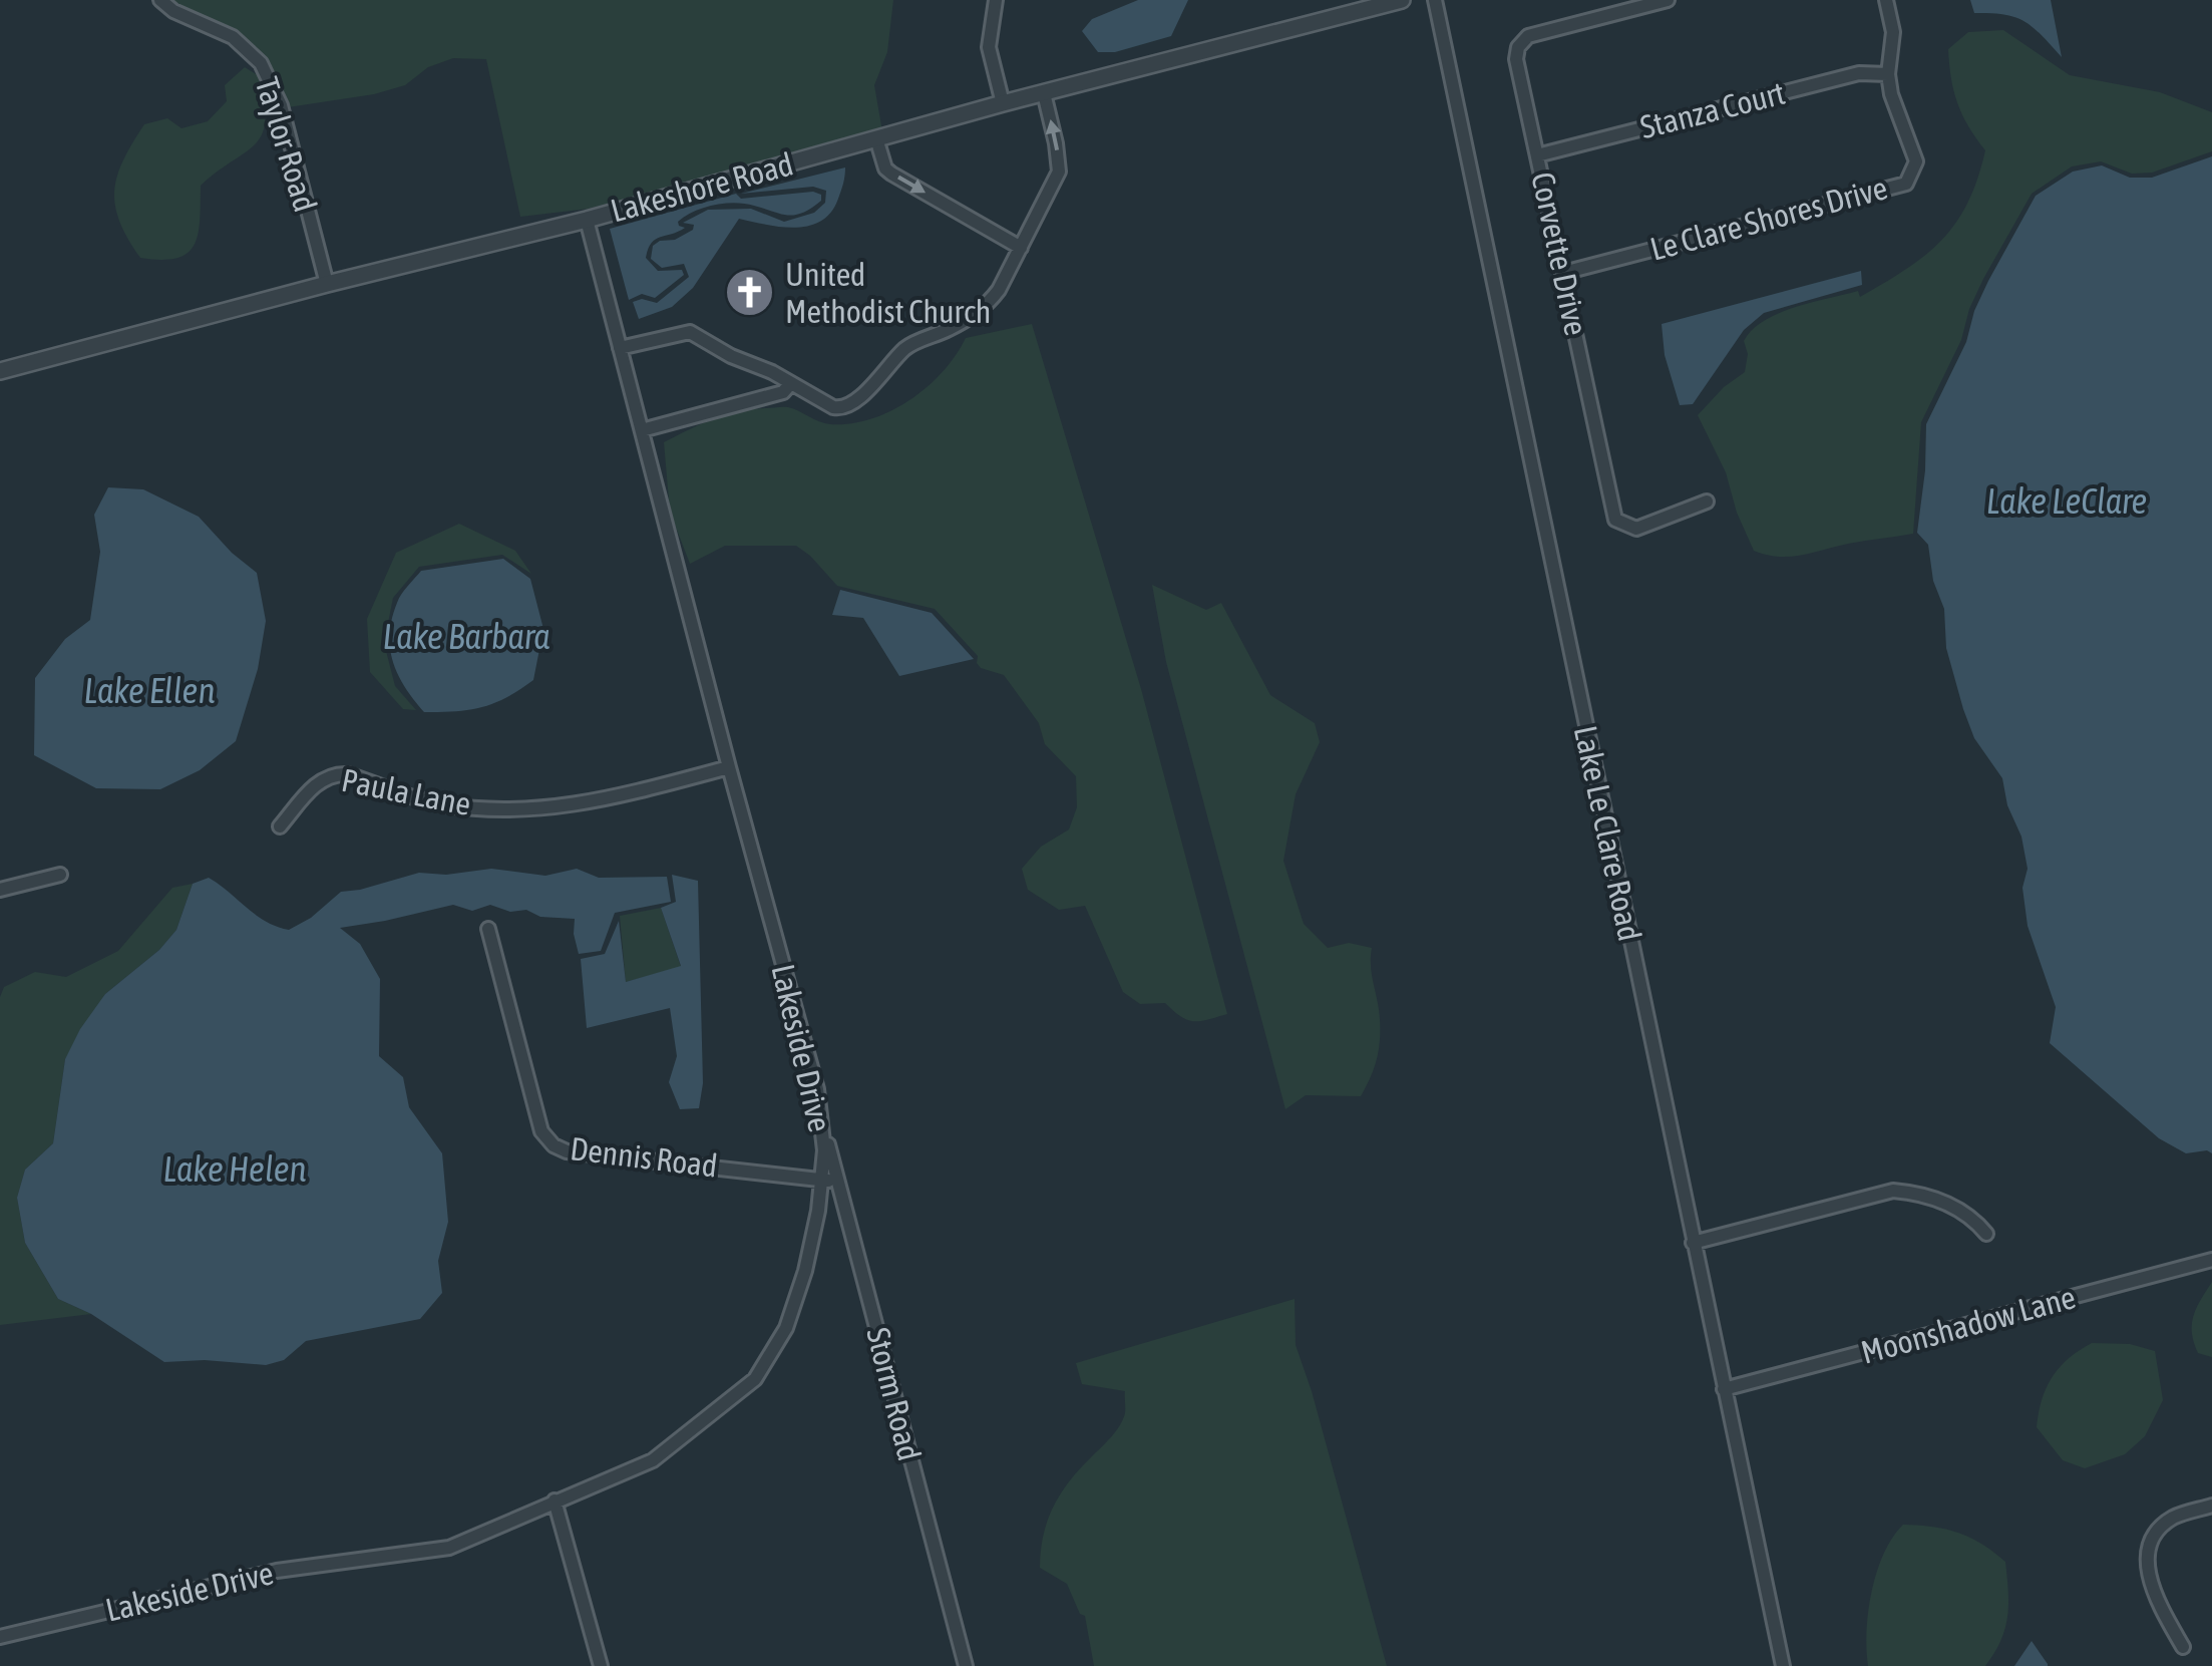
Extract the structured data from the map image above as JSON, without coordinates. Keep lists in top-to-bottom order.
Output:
{
  "streets": {
    "street": [
      "Stanza Court",
      "Taylor Road",
      "Lakeshore Road",
      "Le Clare Shores Drive",
      "Corvette Drive",
      "Paula Lane",
      "Lake Le Clare Road",
      "Lakeside Drive",
      "Dennis Road",
      "Moonshadow Lane",
      "Storm Road"
    ]
  },
  "crossings": [
    ["Stanza Court", "Le Clare Shores Drive"],
    ["Stanza Court", "Corvette Drive"],
    ["Taylor Road", "Lakeshore Road"],
    ["Lakeshore Road", "Lakeside Drive"],
    ["Le Clare Shores Drive", "Corvette Drive"],
    ["Paula Lane", "Lakeside Drive"],
    ["Lake Le Clare Road", "Moonshadow Lane"],
    ["Lakeside Drive", "Dennis Road"],
    ["Lakeside Drive", "Storm Road"],
    ["Dennis Road", "Storm Road"]
  ],
  "water": [
    "Lake LeClare",
    "Lake Barbara",
    "Lake Ellen",
    "Lake Helen"
  ],
  "places": {
    "church": ["United Methodist Church"]
  }
}
